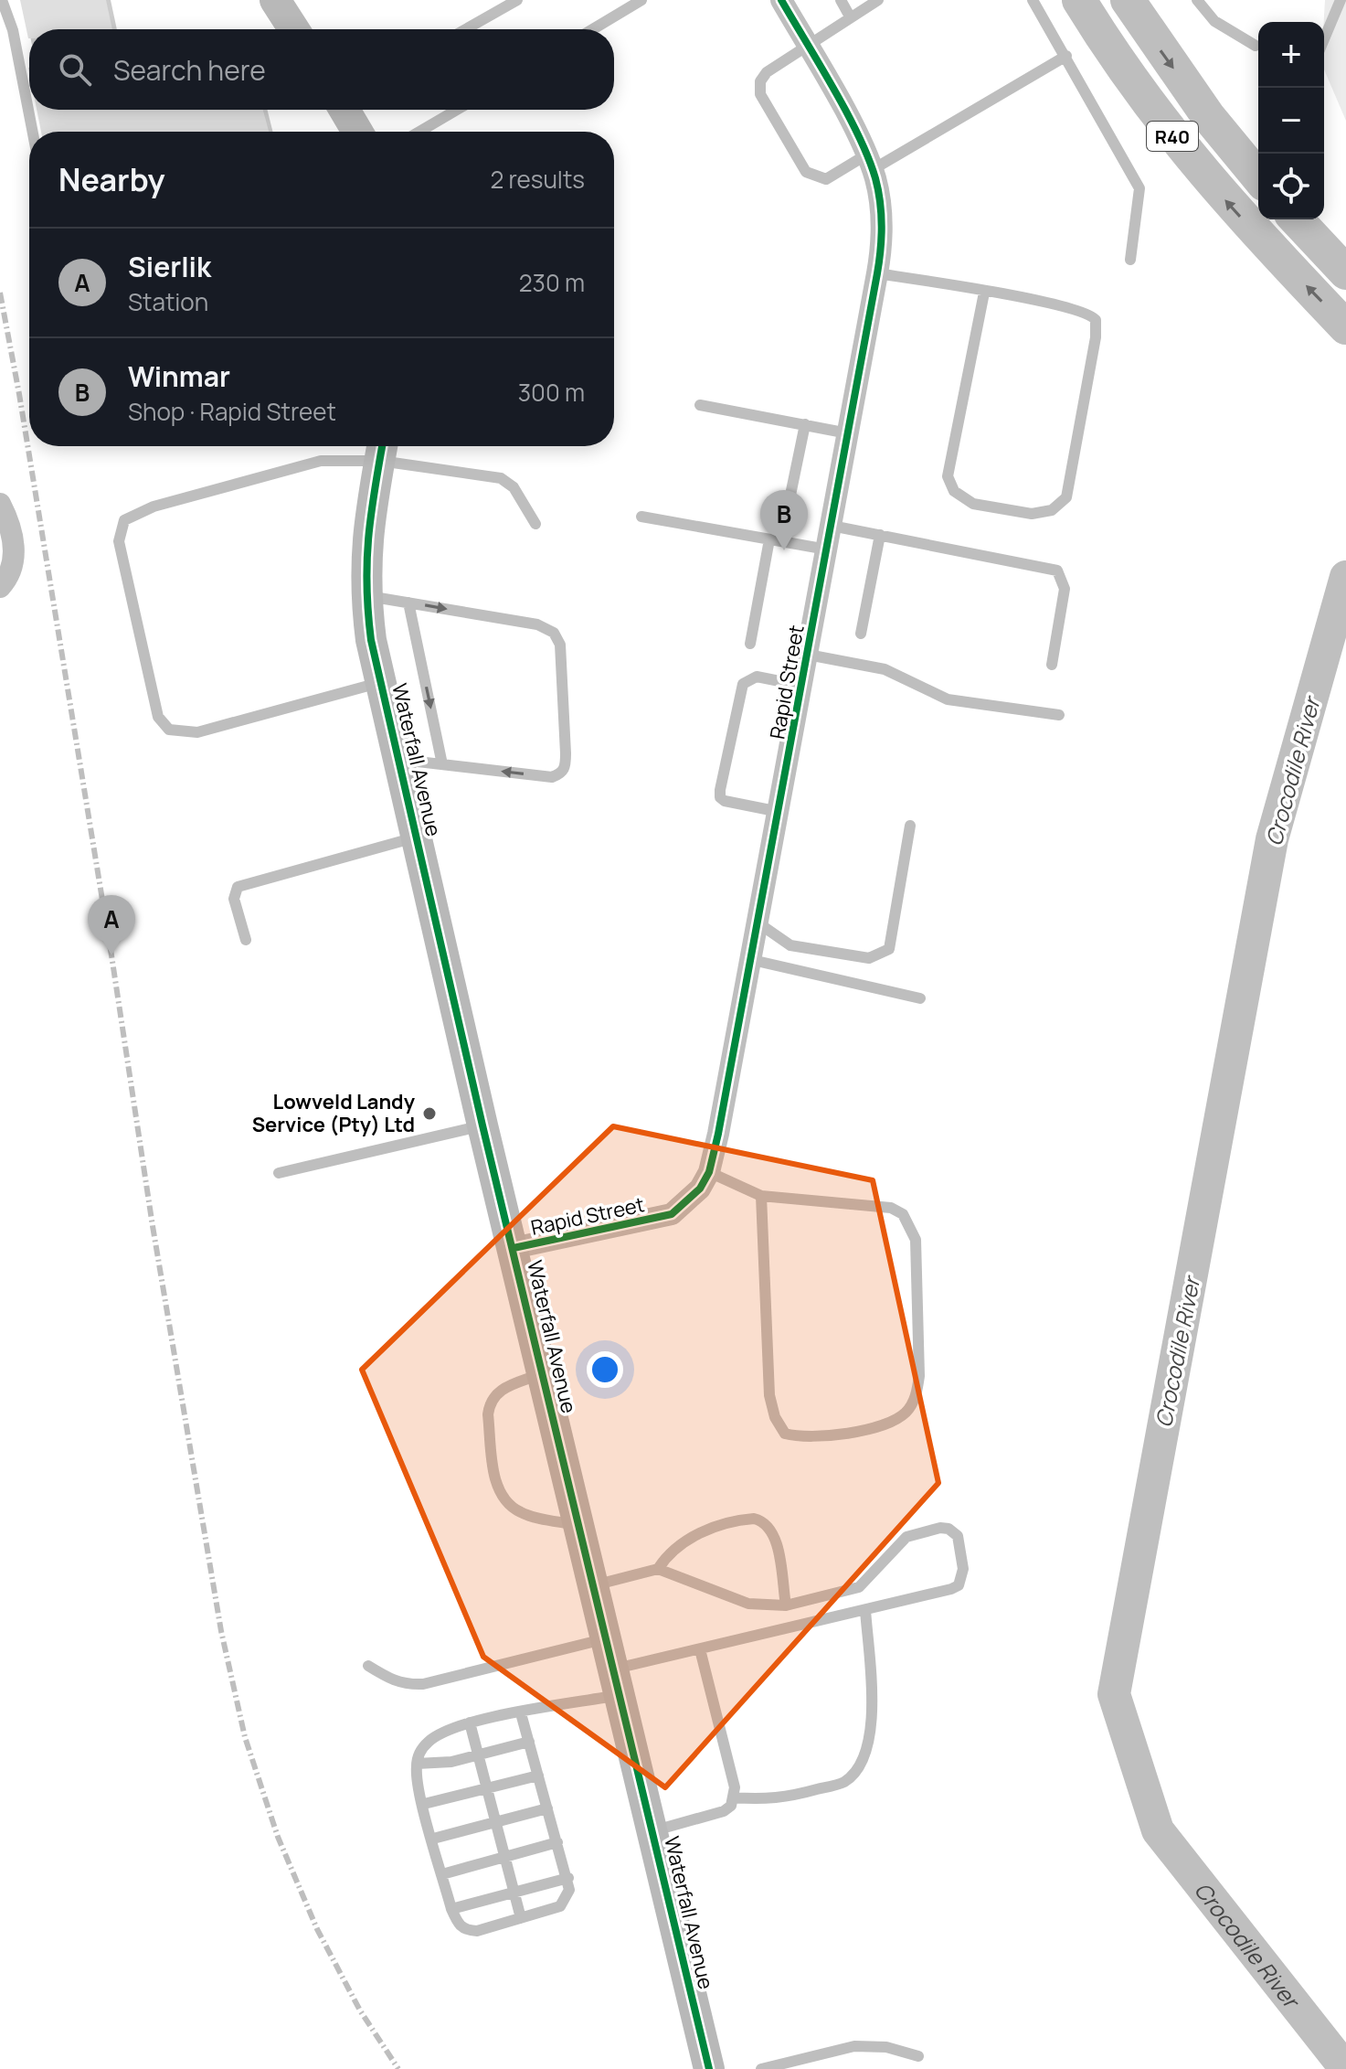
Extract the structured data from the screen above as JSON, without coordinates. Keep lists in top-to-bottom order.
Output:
{
  "streets": {
    "main road": ["R40"],
    "street": ["Rapid Street", "Waterfall Avenue"]
  },
  "crossings": [
    ["Rapid Street", "Waterfall Avenue"]
  ],
  "water": ["Crocodile River"],
  "places": ["Lowveld Landy Service (Pty) Ltd"],
  "page": {
    "map_buttons": ["+", "−"],
    "search": "Search here",
    "heading": ["Nearby", "2 results"],
    "list": [
      {
        "mark": "A",
        "name": "Sierlik",
        "note": "Station",
        "value": "230 m"
      },
      {
        "mark": "B",
        "name": "Winmar",
        "note": "Shop · Rapid Street",
        "value": "300 m"
      }
    ],
    "pins": ["B", "A"]
  }
}
